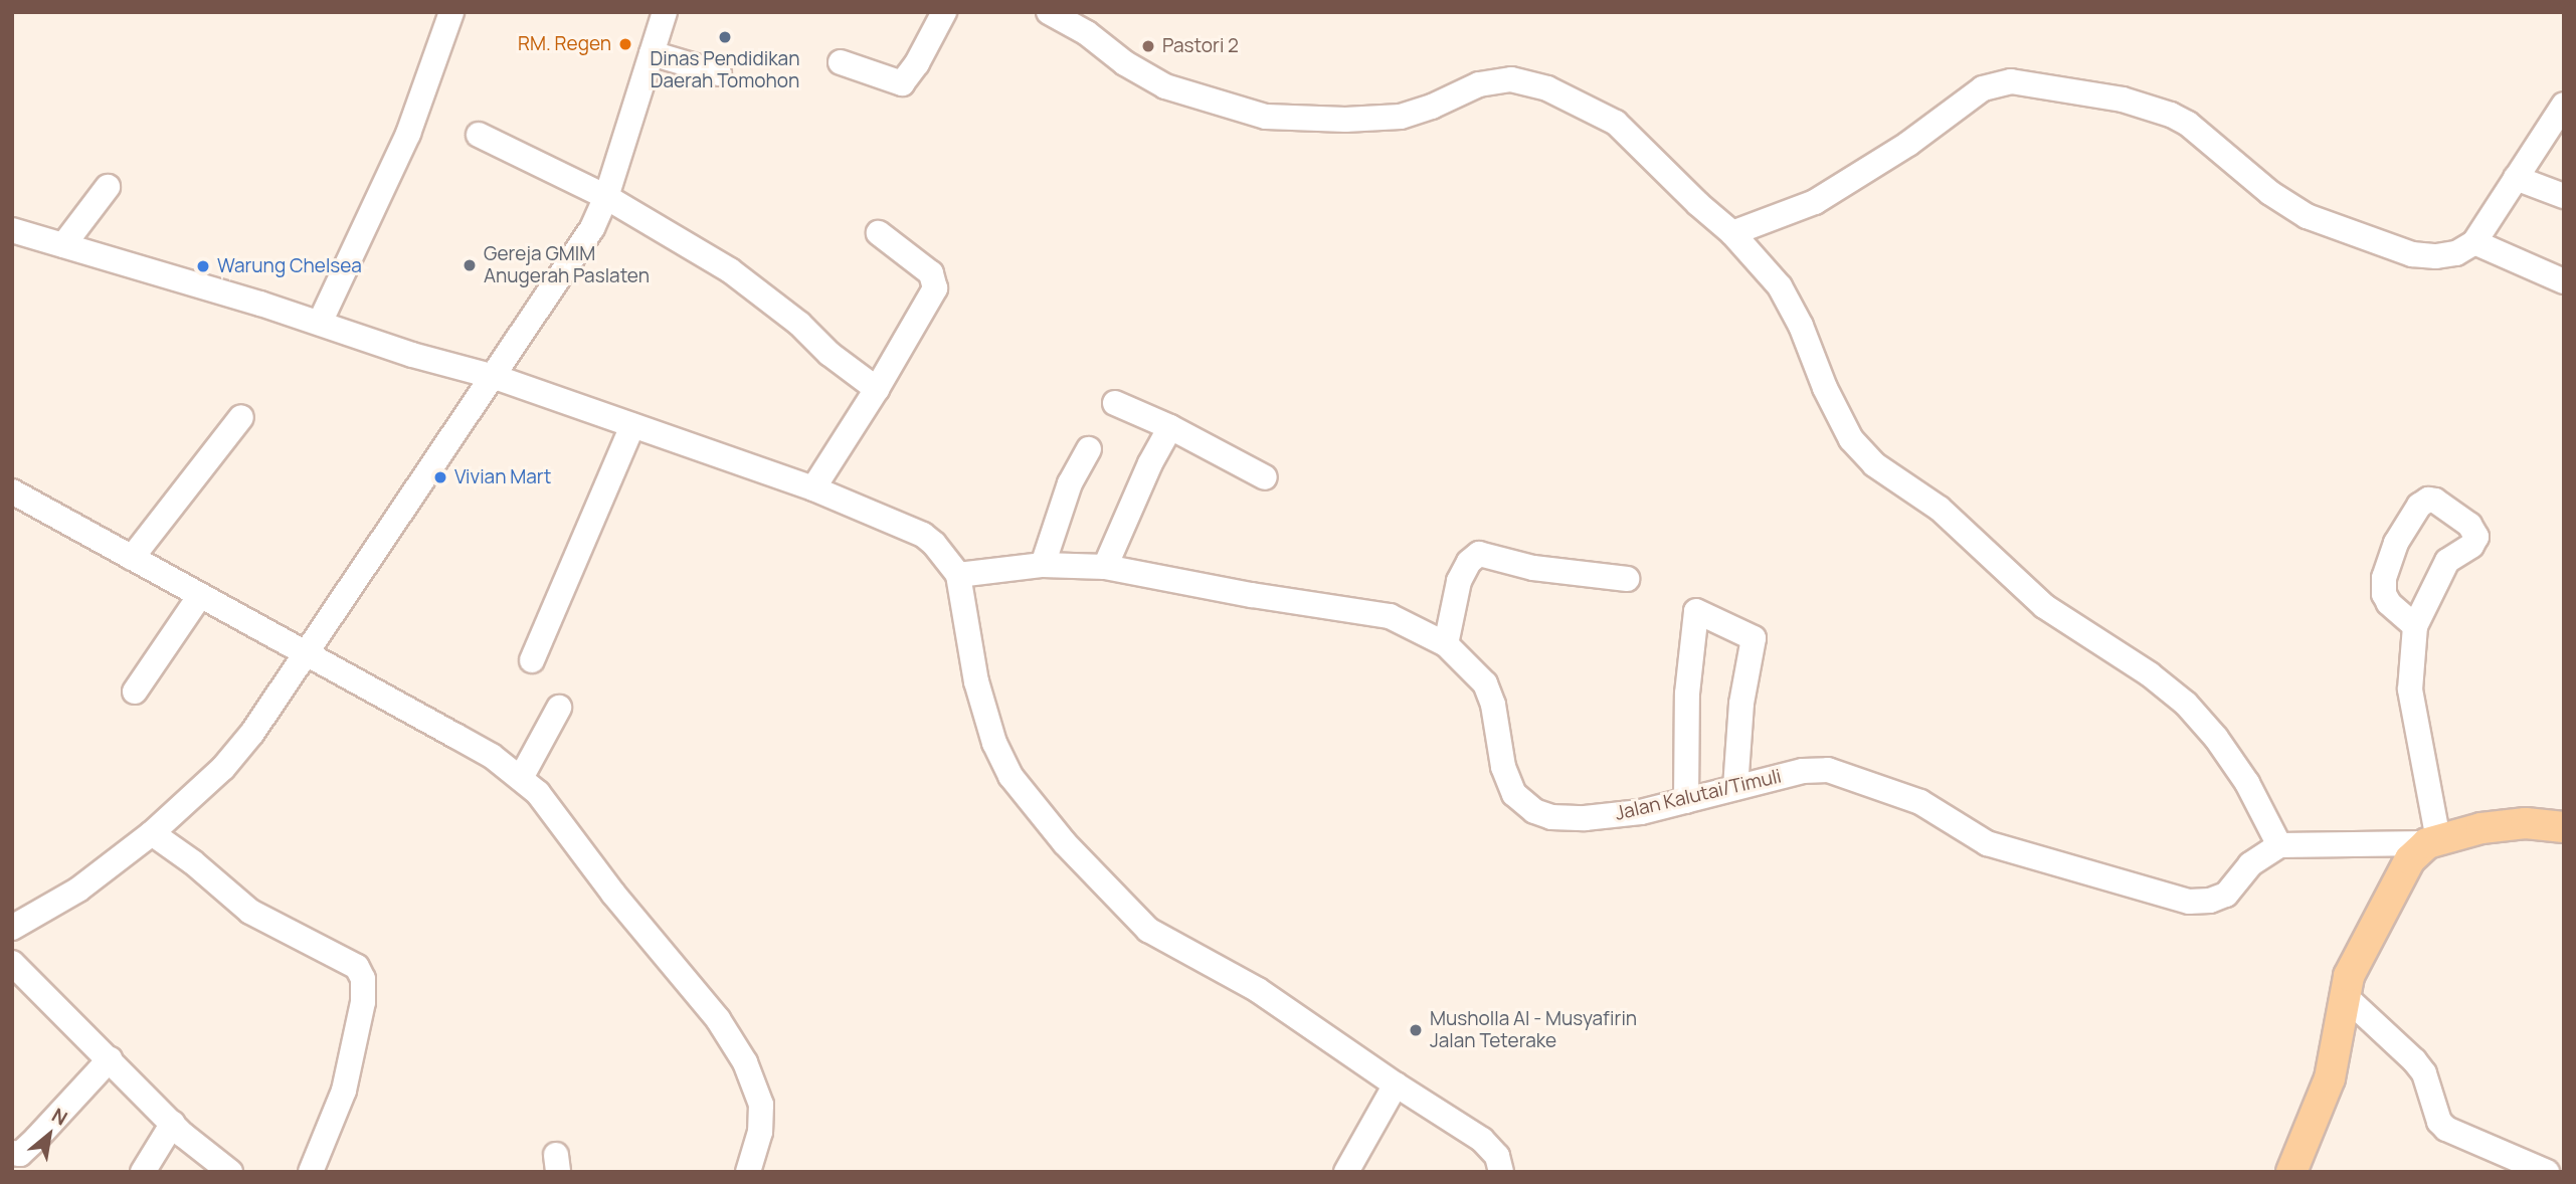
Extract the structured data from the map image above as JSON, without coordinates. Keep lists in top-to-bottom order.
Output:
{
  "streets": {
    "street": ["Jalan Kalutai/Timuli"]
  },
  "places": [
    "Dinas Pendidikan Daerah Tomohon",
    "RM. Regen",
    "Pastori 2",
    "Gereja GMIM Anugerah Paslaten",
    "Warung Chelsea",
    "Vivian Mart",
    "Musholla Al - Musyafirin Jalan Teterake"
  ],
  "north": "top right"
}
